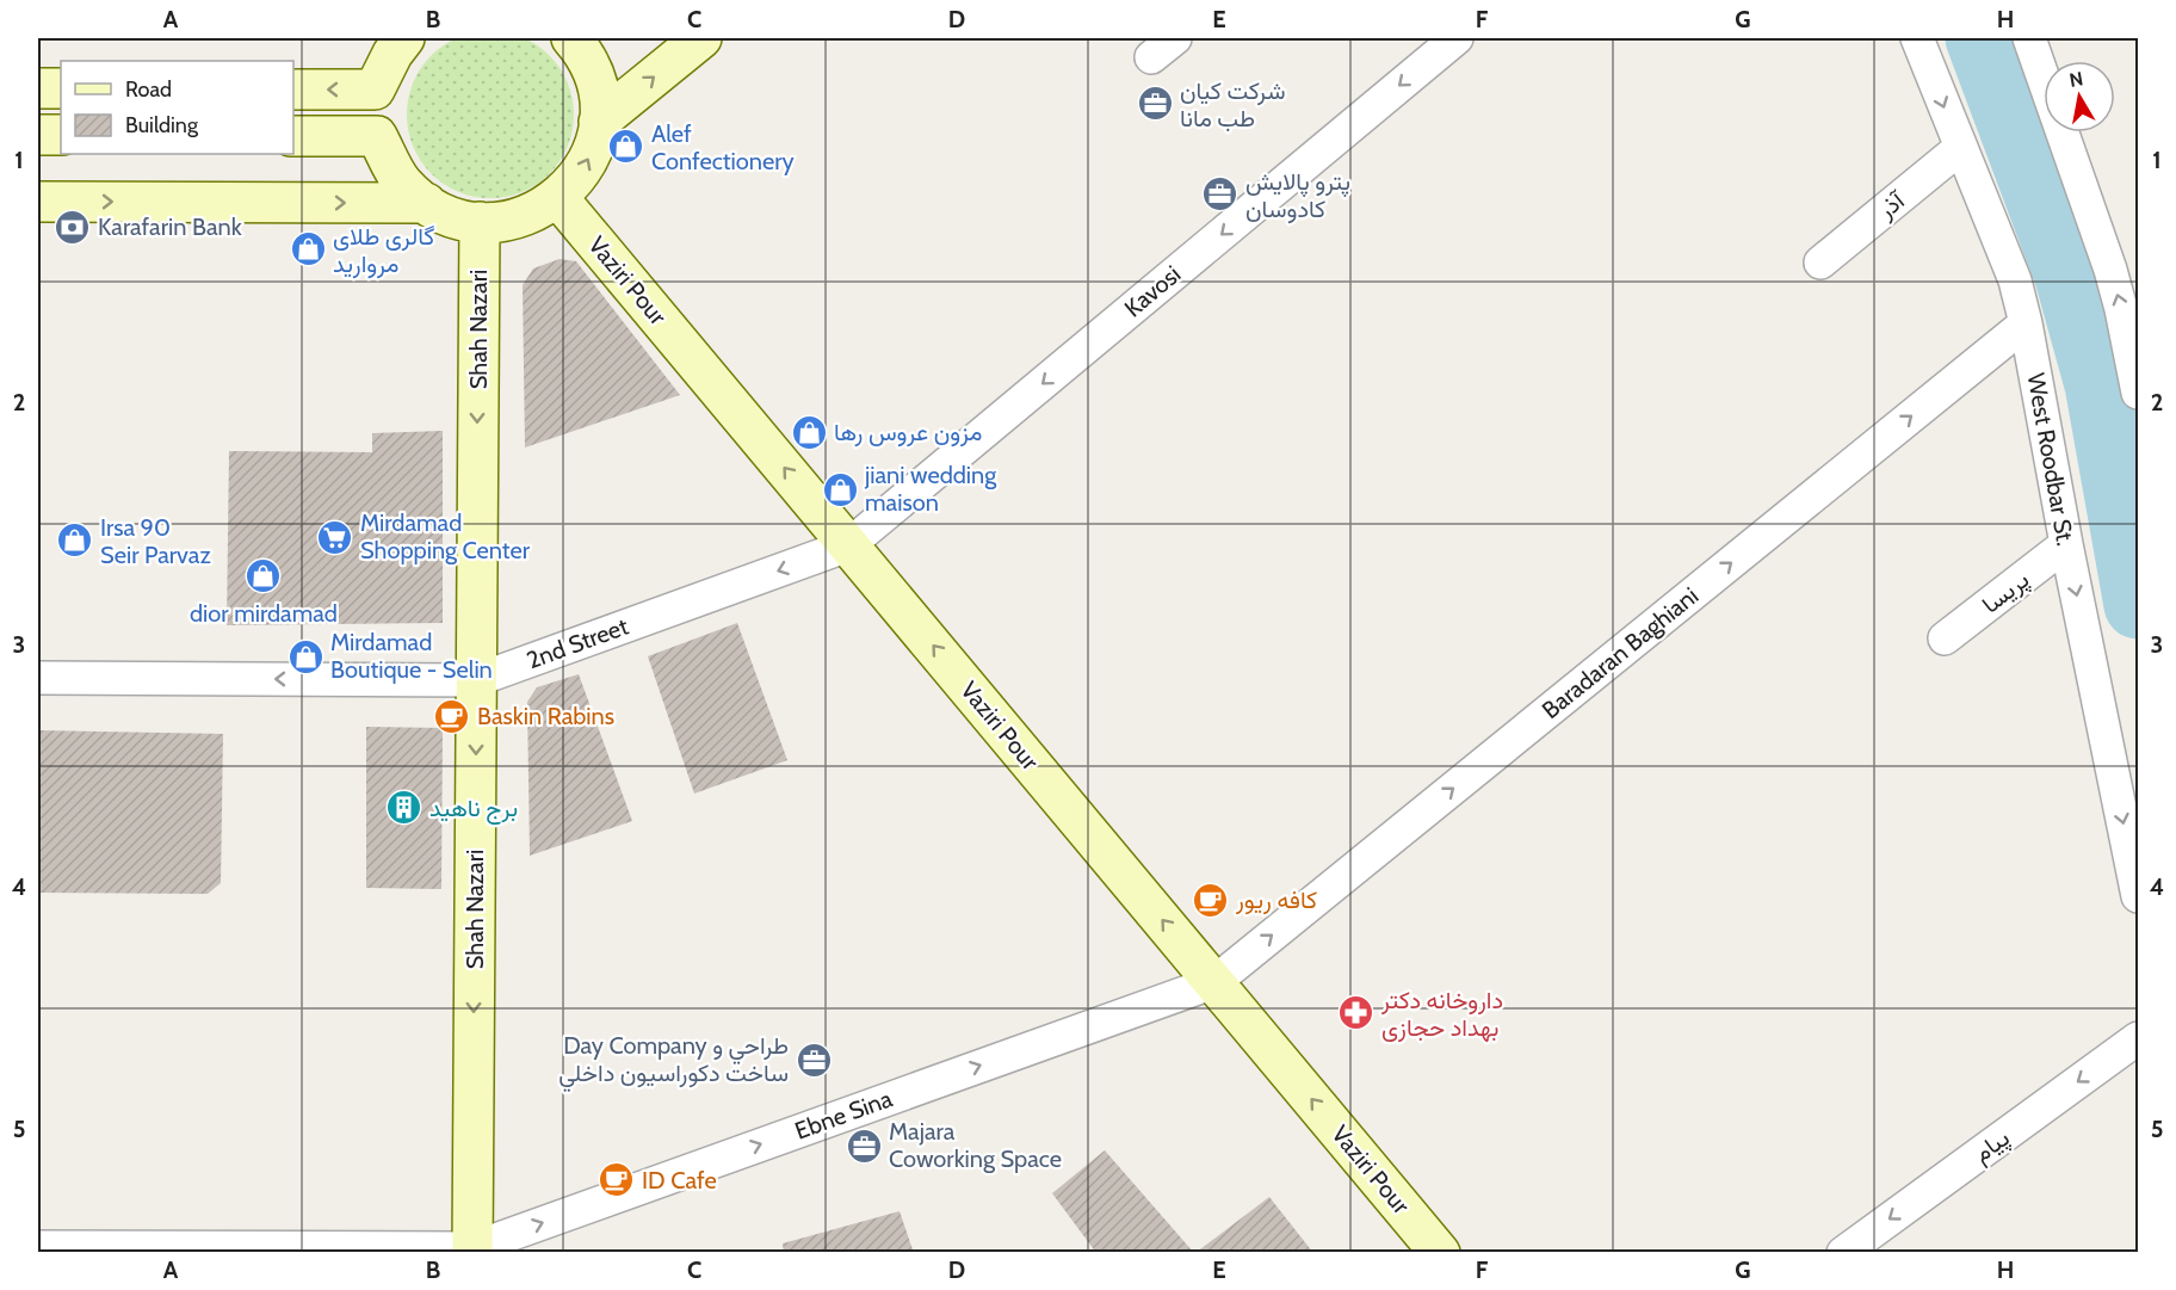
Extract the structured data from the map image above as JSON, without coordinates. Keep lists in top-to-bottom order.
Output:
{
  "streets": {
    "main road": ["Vaziri Pour", "Shah Nazari"],
    "street": [
      "آذر",
      "Kavosi",
      "West Roodbar St.",
      "پریسا",
      "2nd Street",
      "Baradaran Baghiani",
      "Ebne Sina",
      "پیام"
    ]
  },
  "crossings": [
    ["آذر", "West Roodbar St."],
    ["Vaziri Pour", "Kavosi"],
    ["Vaziri Pour", "2nd Street"],
    ["Vaziri Pour", "Baradaran Baghiani"],
    ["Vaziri Pour", "Ebne Sina"],
    ["Kavosi", "2nd Street"],
    ["Shah Nazari", "2nd Street"],
    ["Shah Nazari", "Ebne Sina"],
    ["West Roodbar St.", "پریسا"],
    ["West Roodbar St.", "Baradaran Baghiani"],
    ["Baradaran Baghiani", "Ebne Sina"]
  ],
  "one_way": [
    "Vaziri Pour",
    "Kavosi",
    "Shah Nazari",
    "West Roodbar St.",
    "2nd Street",
    "Baradaran Baghiani",
    "Ebne Sina",
    "پیام"
  ],
  "places": {
    "office": [
      "شرکت کیان طب مانا",
      "پترو پالایش کادوسان",
      "Day Company طراحي و ساخت دكوراسيون داخلي",
      "Majara Coworking Space"
    ],
    "shop": [
      "Alef Confectionery",
      "گالری طلای مروارید",
      "مزون عروس رها",
      "jiani wedding maison",
      "Irsa 90 Seir Parvaz",
      "dior mirdamad",
      "Mirdamad Boutique - Selin"
    ],
    "bank": ["Karafarin Bank"],
    "supermarket": ["Mirdamad Shopping Center"],
    "cafe": ["Baskin Rabins", "کافه ریور", "ID Cafe"],
    "building": ["برج ناهید"],
    "pharmacy": ["داروخانه دکتر بهداد حجازی"]
  },
  "legend": ["Road", "Building"],
  "north": "top",
  "grid": {
    "columns": [
      "A",
      "B",
      "C",
      "D",
      "E",
      "F",
      "G",
      "H"
    ],
    "rows": [
      "1",
      "2",
      "3",
      "4",
      "5"
    ]
  }
}
